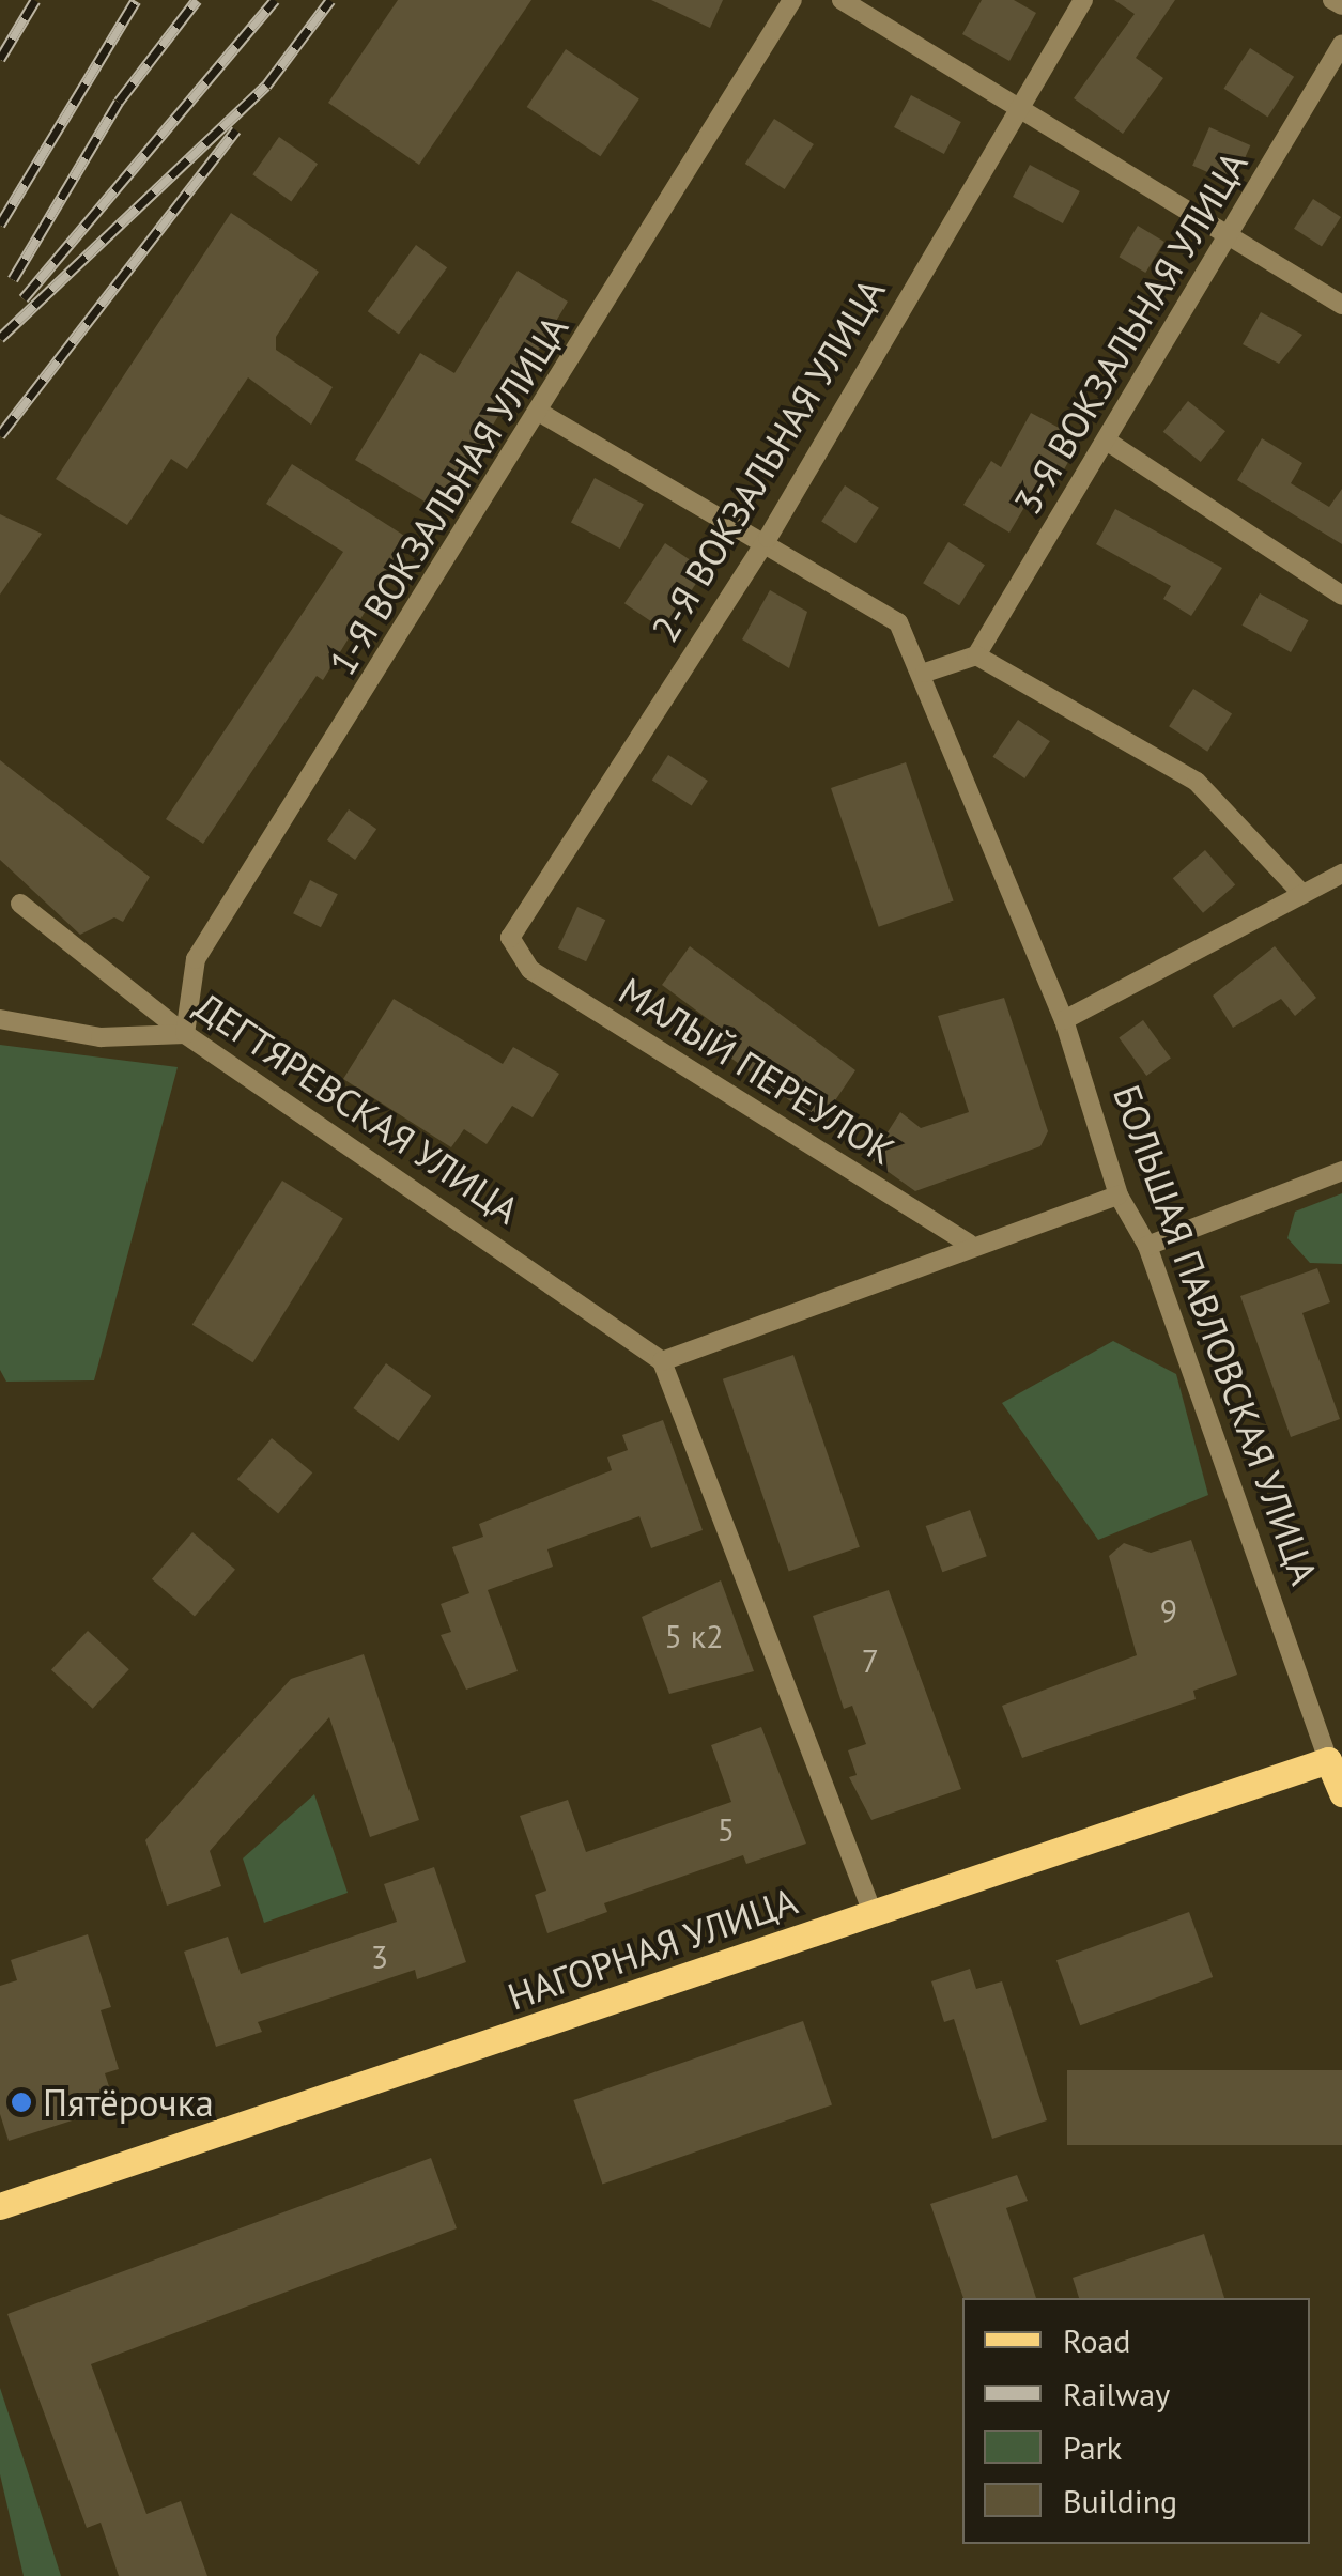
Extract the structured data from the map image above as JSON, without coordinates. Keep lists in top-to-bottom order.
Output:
{
  "streets": {
    "main road": ["БОЛЬШАЯ ПАВЛОВСКАЯ УЛИЦА", "НАГОРНАЯ УЛИЦА"],
    "street": [
      "3-Я ВОКЗАЛЬНАЯ УЛИЦА",
      "2-Я ВОКЗАЛЬНАЯ УЛИЦА",
      "1-Я ВОКЗАЛЬНАЯ УЛИЦА",
      "МАЛЫЙ ПЕРЕУЛОК",
      "ДЕГТЯРЕВСКАЯ УЛИЦА"
    ]
  },
  "crossings": [
    ["2-Я ВОКЗАЛЬНАЯ УЛИЦА", "МАЛЫЙ ПЕРЕУЛОК"],
    ["2-Я ВОКЗАЛЬНАЯ УЛИЦА", "БОЛЬШАЯ ПАВЛОВСКАЯ УЛИЦА"],
    ["1-Я ВОКЗАЛЬНАЯ УЛИЦА", "ДЕГТЯРЕВСКАЯ УЛИЦА"],
    ["1-Я ВОКЗАЛЬНАЯ УЛИЦА", "БОЛЬШАЯ ПАВЛОВСКАЯ УЛИЦА"],
    ["БОЛЬШАЯ ПАВЛОВСКАЯ УЛИЦА", "НАГОРНАЯ УЛИЦА"]
  ],
  "places": ["Пятёрочка"],
  "house_numbers": [
    "9",
    "5 к2",
    "7",
    "5",
    "3"
  ],
  "legend": [
    "Road",
    "Railway",
    "Park",
    "Building"
  ]
}
